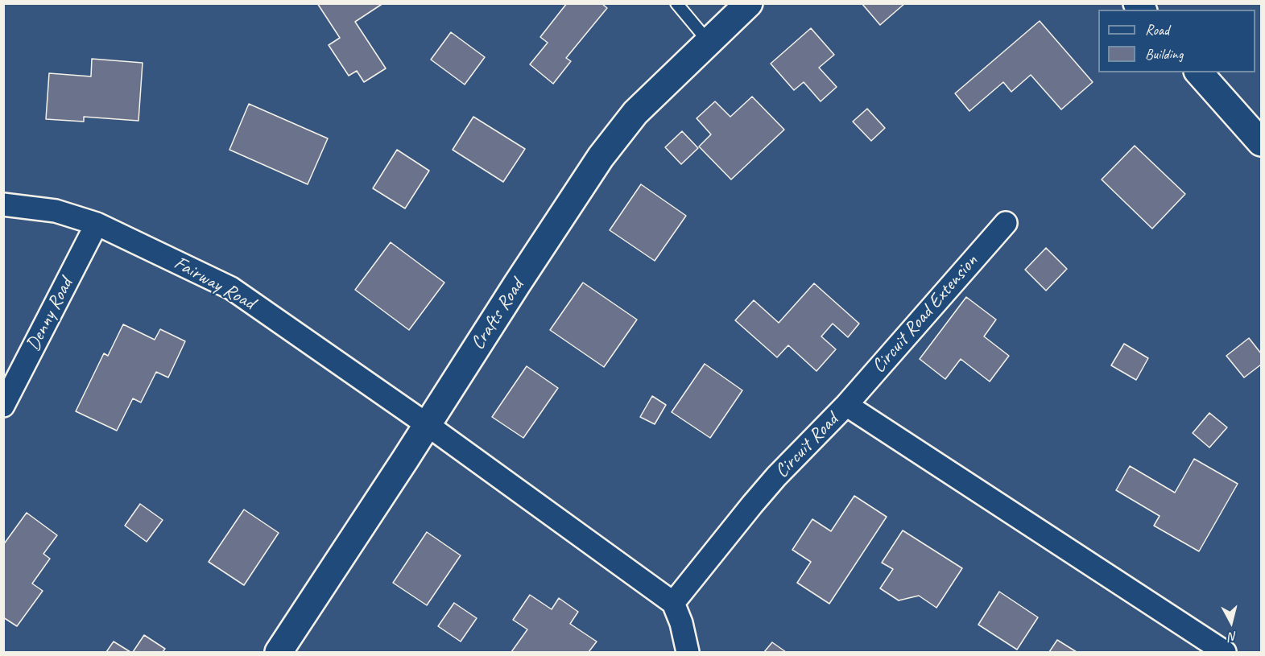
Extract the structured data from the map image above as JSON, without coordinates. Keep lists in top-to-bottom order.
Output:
{
  "streets": {
    "street": [
      "Fairway Road",
      "Circuit Road Extension",
      "Denny Road",
      "Crafts Road",
      "Circuit Road"
    ]
  },
  "crossings": [
    ["Fairway Road", "Denny Road"],
    ["Fairway Road", "Crafts Road"],
    ["Circuit Road Extension", "Circuit Road"]
  ],
  "legend": ["Road", "Building"],
  "north": "bottom"
}
